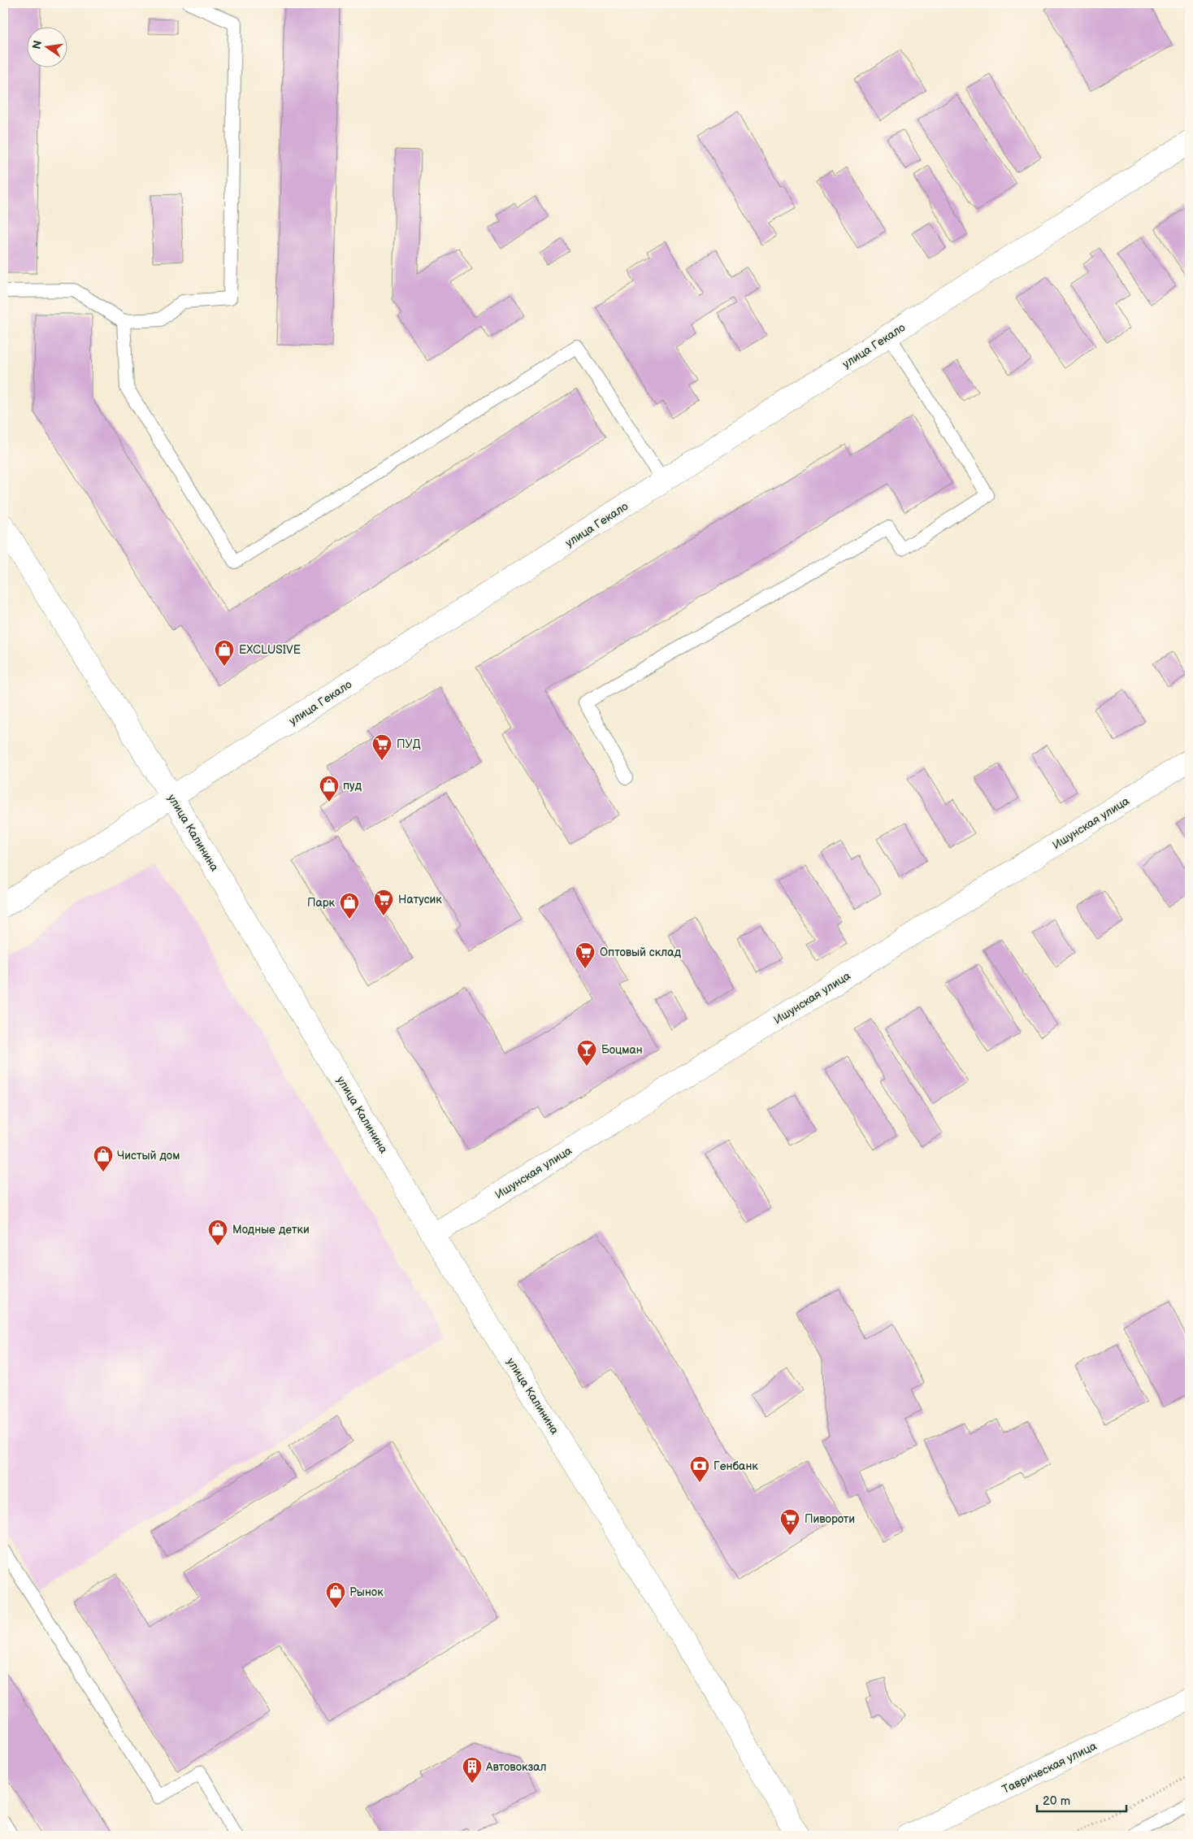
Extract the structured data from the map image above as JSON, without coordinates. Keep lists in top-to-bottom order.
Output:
{
  "streets": {
    "main road": [
      "улица Гекало",
      "Ишунская улица",
      "улица Калинина",
      "Таврическая улица"
    ]
  },
  "crossings": [
    ["улица Гекало", "улица Калинина"],
    ["Ишунская улица", "улица Калинина"]
  ],
  "places": {
    "shop": [
      "EXCLUSIVE",
      "пуд",
      "Парк",
      "Чистый дом",
      "Модные детки",
      "Рынок"
    ],
    "supermarket": [
      "ПУД",
      "Натусик",
      "Оптовый склад",
      "Пивороти"
    ],
    "bar": ["Боцман"],
    "bank": ["Генбанк"],
    "building": ["Автовокзал"]
  },
  "scale_bar": "20 m",
  "north": "left"
}
